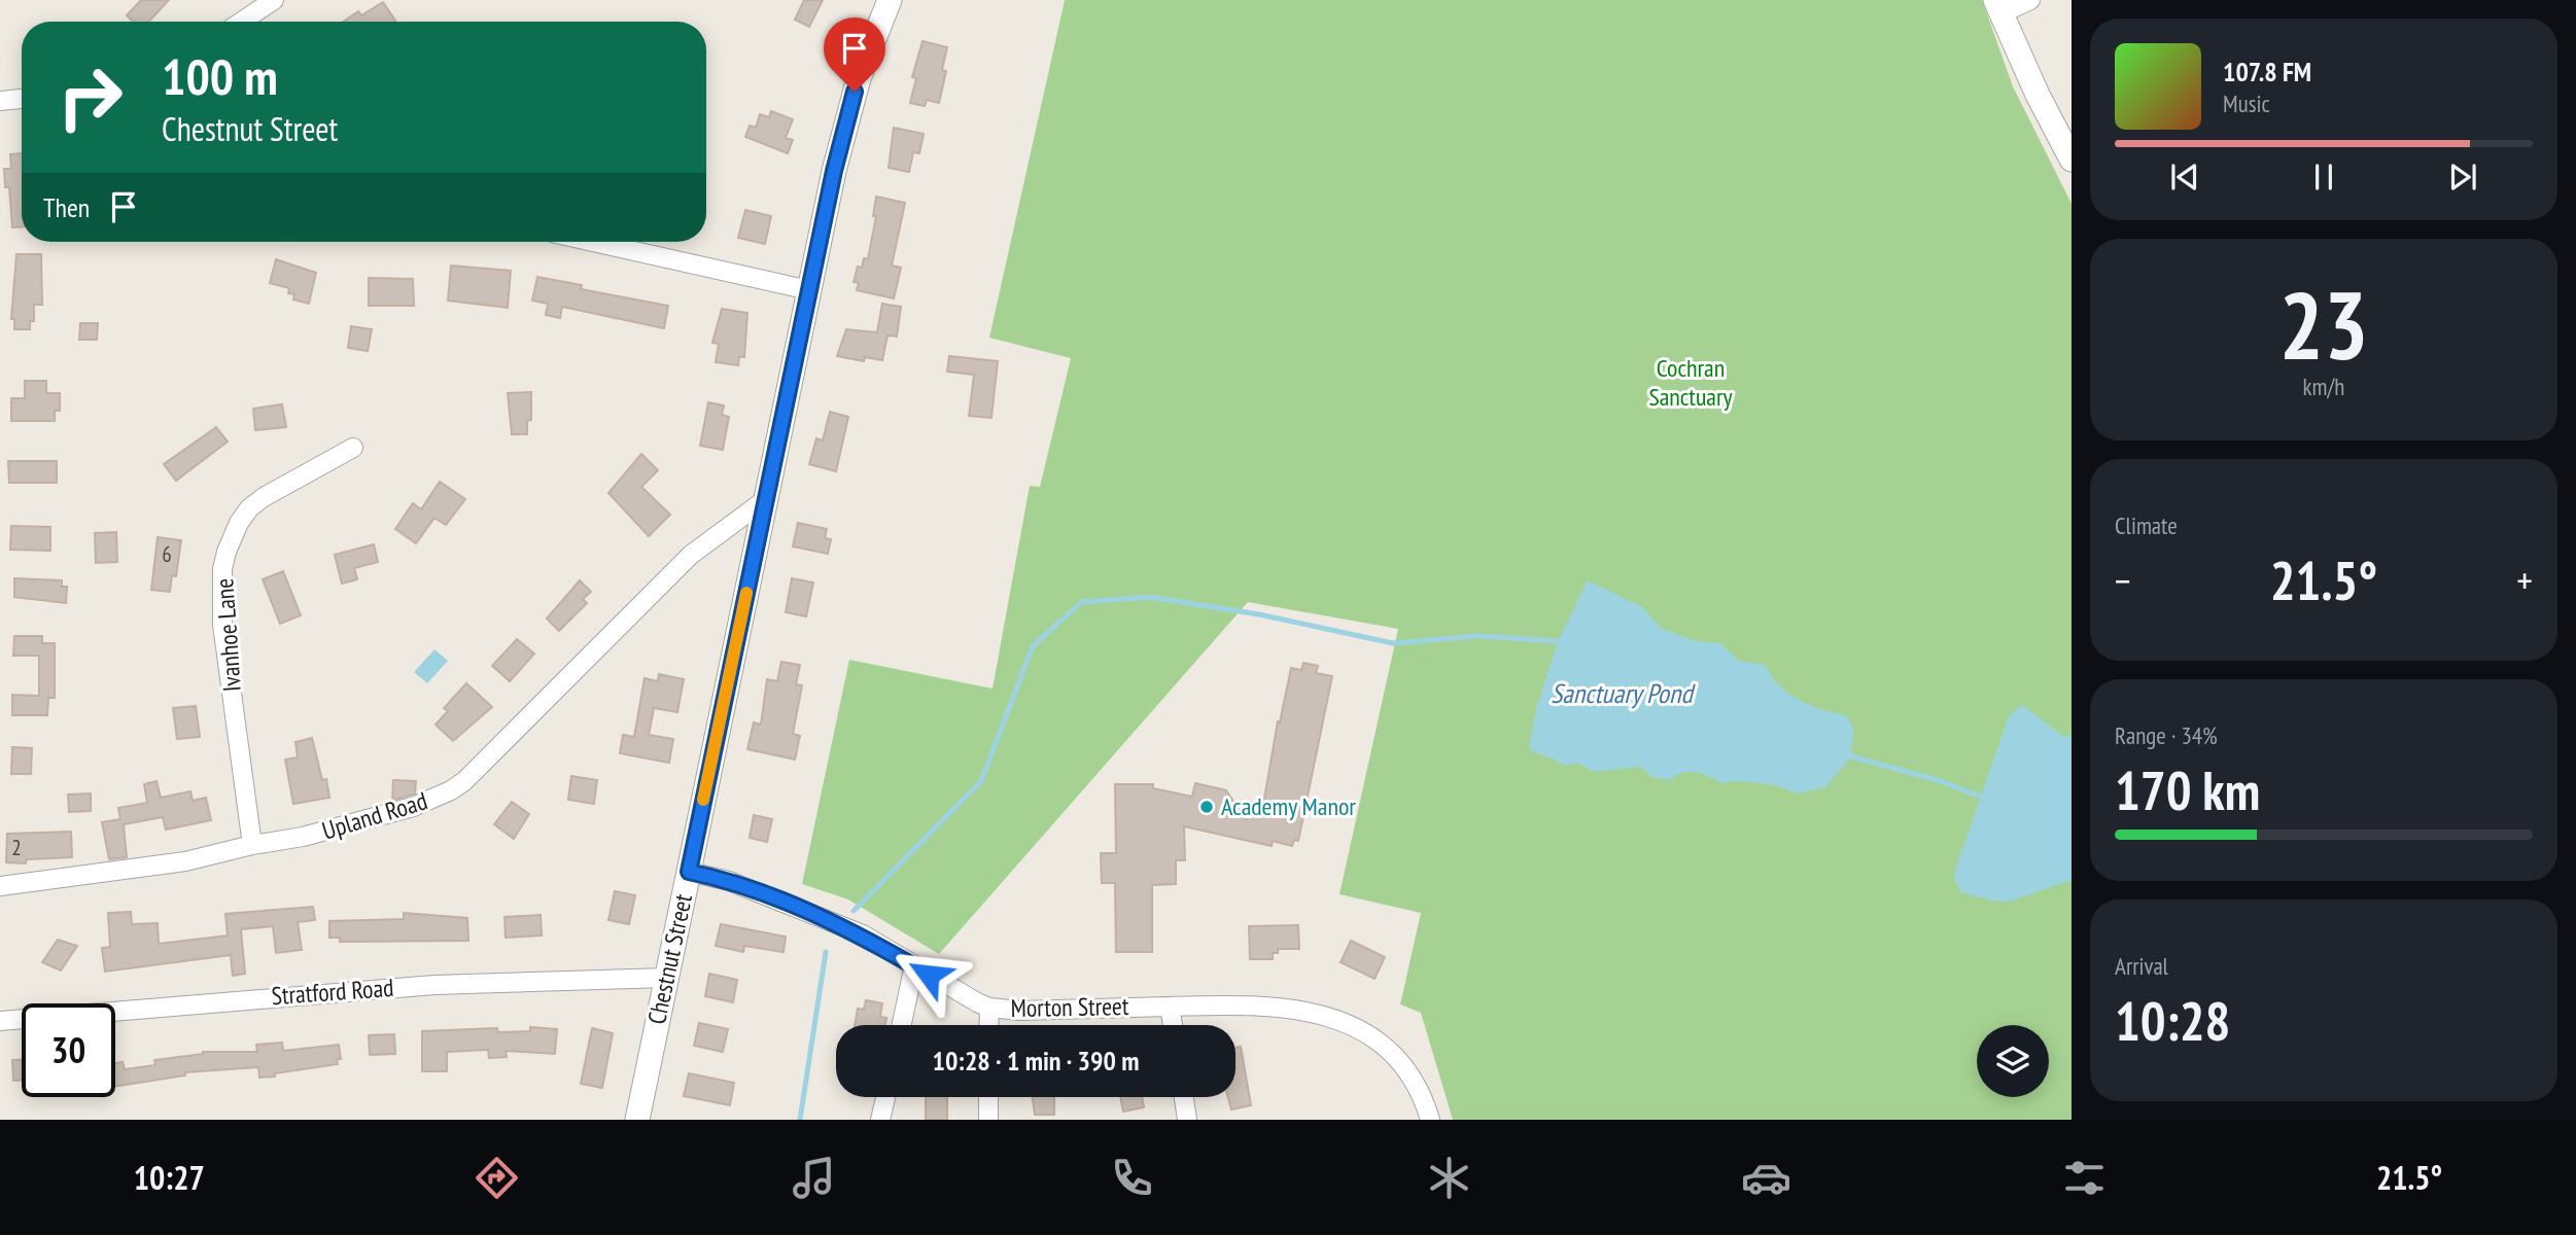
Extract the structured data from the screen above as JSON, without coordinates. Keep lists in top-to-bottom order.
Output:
{
  "streets": {
    "street": [
      "Ivanhoe Lane",
      "Upland Road",
      "Chestnut Street",
      "Stratford Road",
      "Morton Street"
    ]
  },
  "crossings": [
    ["Ivanhoe Lane", "Upland Road"],
    ["Upland Road", "Chestnut Street"],
    ["Chestnut Street", "Stratford Road"],
    ["Chestnut Street", "Morton Street"]
  ],
  "water": ["Sanctuary Pond"],
  "parks": ["Cochran Sanctuary"],
  "places": ["Academy Manor"],
  "house_numbers": ["6", "2"],
  "page": {
    "turn": ["100 m", "Chestnut Street"],
    "song": ["107.8 FM", "Music"],
    "then": "Then",
    "tile": [
      ["23", "km/h"],
      "Climate",
      ["Range · 34%", "170 km"],
      ["Arrival", "10:28"]
    ],
    "heat": ["−", "21.5°", "+"],
    "limit": "30",
    "trip": "10:28 · 1 min · 390 m",
    "tabs": ["10:27", "21.5°"]
  }
}
